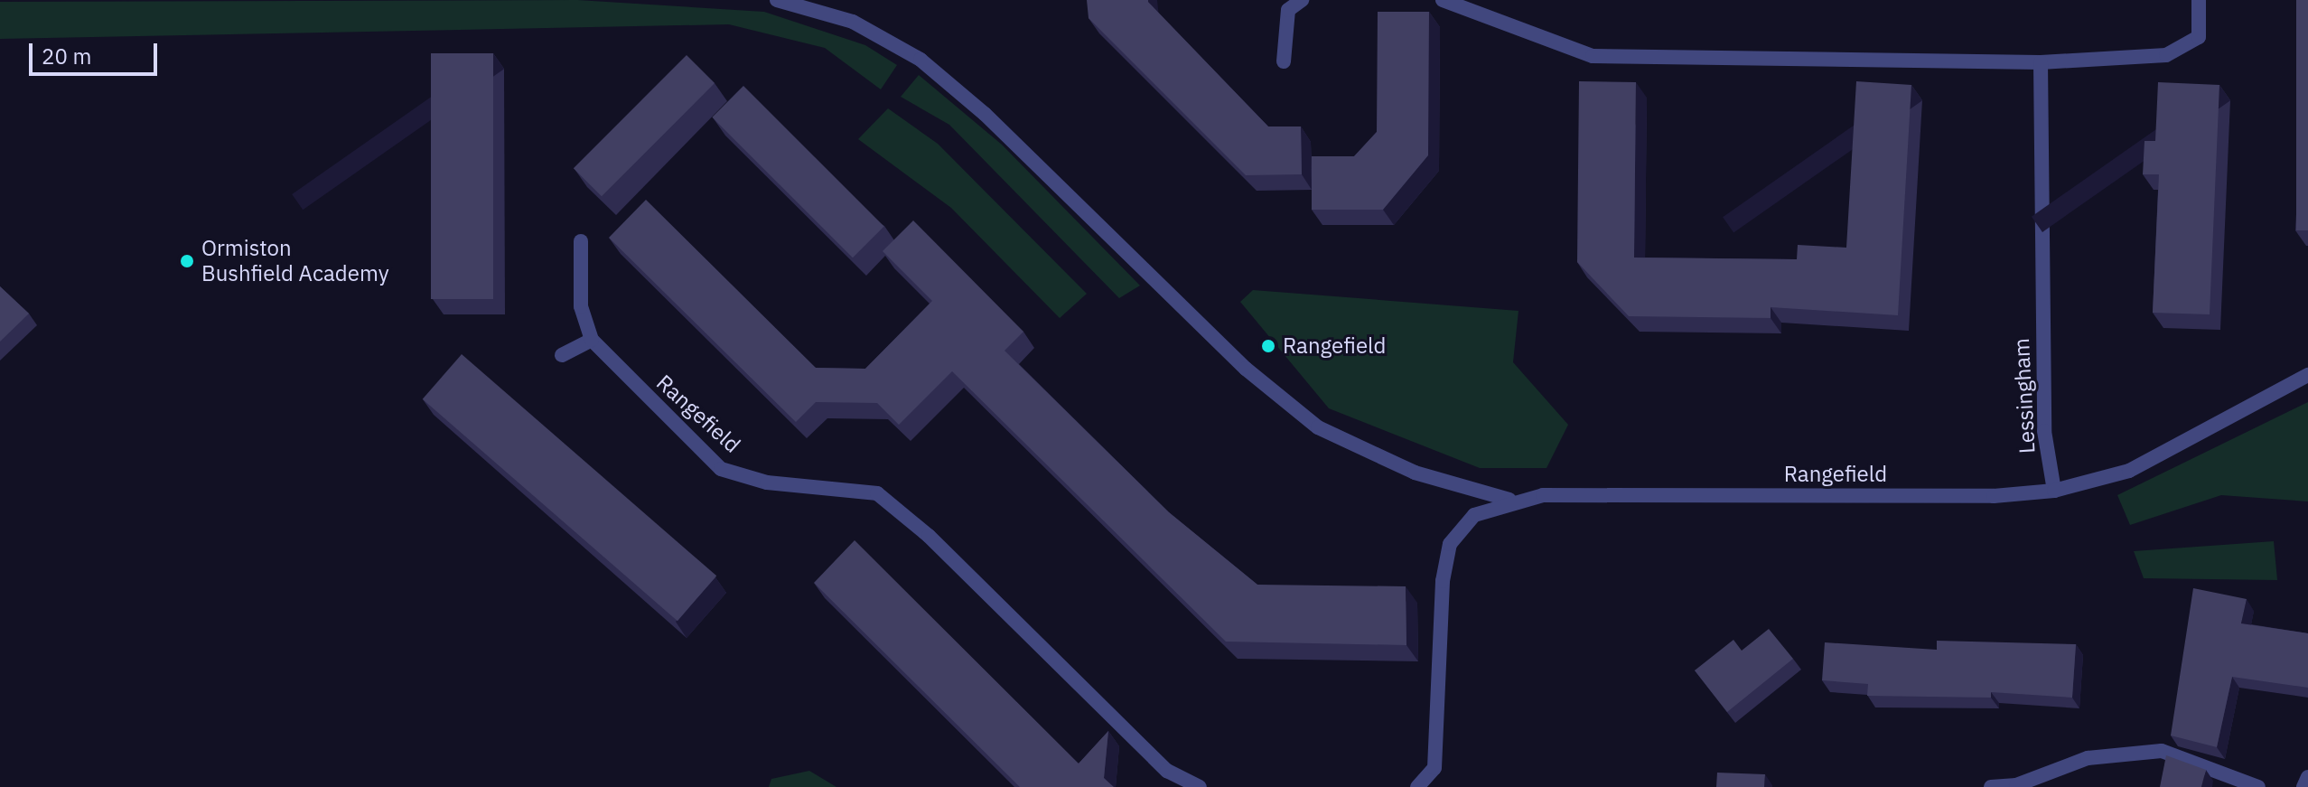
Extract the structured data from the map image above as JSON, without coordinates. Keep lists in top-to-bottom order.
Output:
{
  "streets": {
    "street": ["Lessingham", "Rangefield"]
  },
  "crossings": [
    ["Lessingham", "Rangefield"]
  ],
  "places": ["Ormiston Bushfield Academy", "Rangefield"],
  "scale_bar": "20 m"
}
